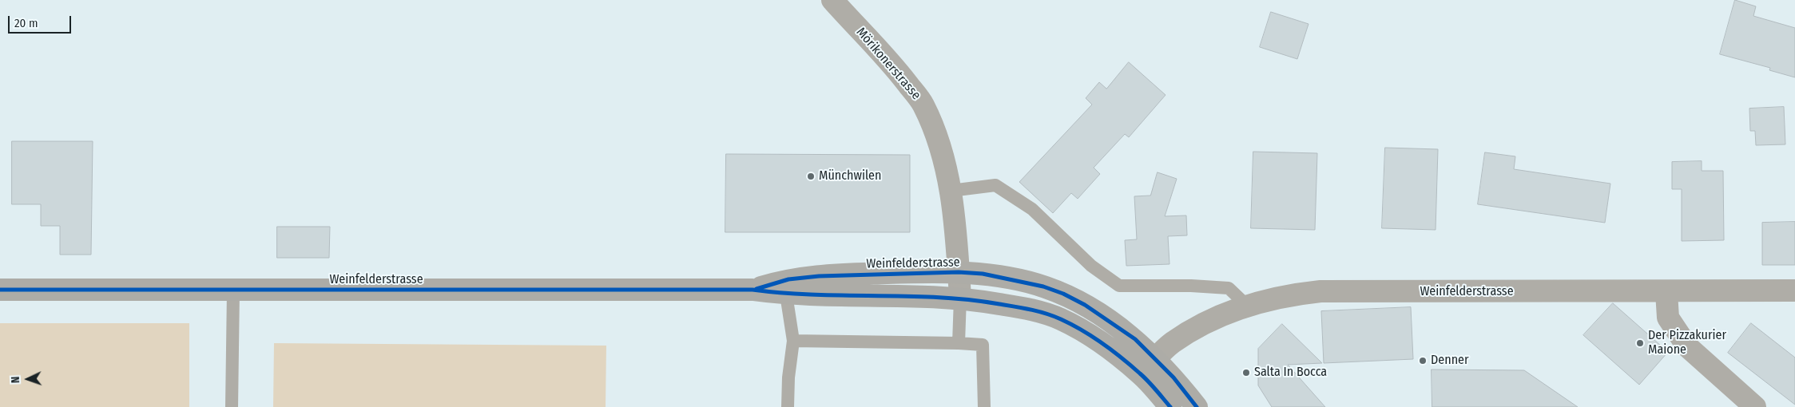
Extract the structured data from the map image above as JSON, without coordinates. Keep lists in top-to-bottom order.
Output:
{
  "streets": {
    "main road": ["Weinfelderstrasse"],
    "street": ["Mörikonerstrasse"]
  },
  "crossings": [
    ["Mörikonerstrasse", "Weinfelderstrasse"]
  ],
  "places": [
    "Münchwilen",
    "Der Pizzakurier Maione",
    "Denner",
    "Salta In Bocca"
  ],
  "scale_bar": "20 m",
  "north": "left"
}
